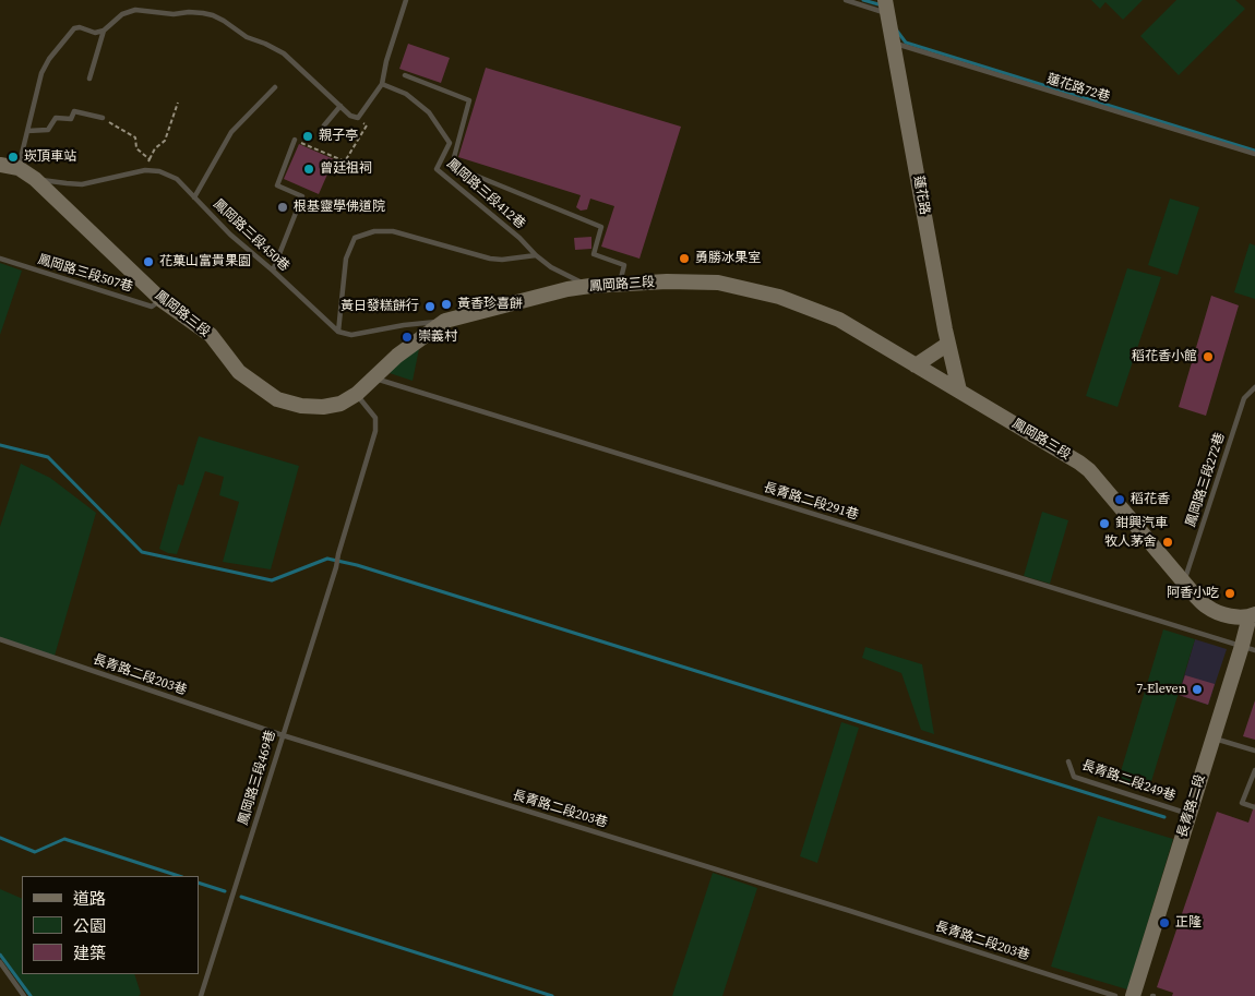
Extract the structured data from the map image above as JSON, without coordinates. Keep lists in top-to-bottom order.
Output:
{
  "streets": {
    "street": ["蓮花路", "鳳岡路三段", "長青路二段"],
    "lane": [
      "蓮花路72巷",
      "鳳岡路三段412巷",
      "鳳岡路三段450巷",
      "鳳岡路三段507巷",
      "鳳岡路三段272巷",
      "長青路二段291巷",
      "長青路二段203巷",
      "鳳岡路三段469巷",
      "長青路二段249巷"
    ]
  },
  "crossings": [
    ["蓮花路72巷", "蓮花路"],
    ["鳳岡路三段412巷", "鳳岡路三段"],
    ["蓮花路", "鳳岡路三段"],
    ["鳳岡路三段450巷", "鳳岡路三段"],
    ["鳳岡路三段507巷", "鳳岡路三段"],
    ["鳳岡路三段", "鳳岡路三段272巷"],
    ["鳳岡路三段", "長青路二段291巷"],
    ["鳳岡路三段", "鳳岡路三段469巷"],
    ["鳳岡路三段", "長青路二段"],
    ["長青路二段291巷", "長青路二段"],
    ["長青路二段203巷", "鳳岡路三段469巷"],
    ["長青路二段249巷", "長青路二段"]
  ],
  "places": [
    "親子亭",
    "崁頂車站",
    "曾廷祖祠",
    "根基靈學佛道院",
    "勇勝冰果室",
    "花菓山富貴果園",
    "黃香珍喜餅",
    "黃日發糕餅行",
    "崇義村",
    "稻花香小館",
    "稻花香",
    "鉗興汽車",
    "牧人茅舍",
    "阿香小吃",
    "7-Eleven",
    "正隆"
  ],
  "legend": ["道路", "公園", "建築"]
}
